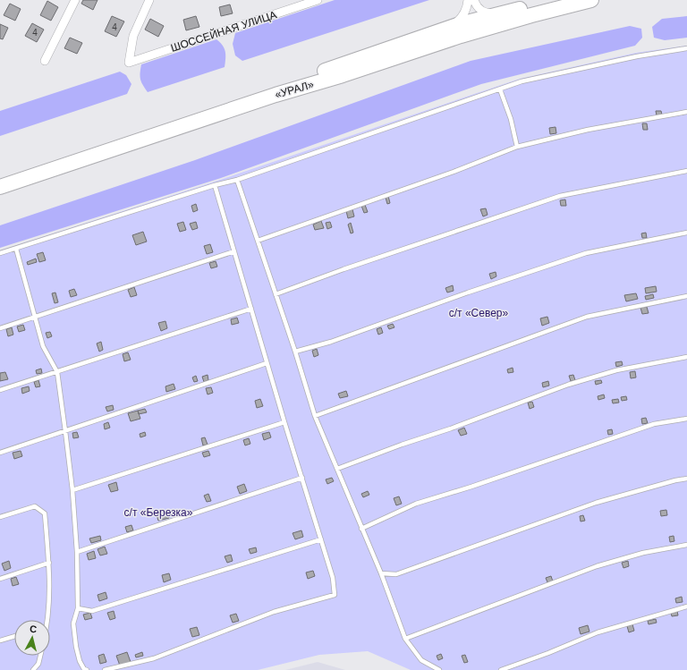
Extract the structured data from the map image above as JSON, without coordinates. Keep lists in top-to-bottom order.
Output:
{
  "streets": {
    "highway": ["«УРАЛ»"],
    "street": ["ШОССЕЙНАЯ УЛИЦА"]
  },
  "parks": ["с/т «Север»", "с/т «Березка»"],
  "house_numbers": ["4", "4"],
  "north": "top"
}
